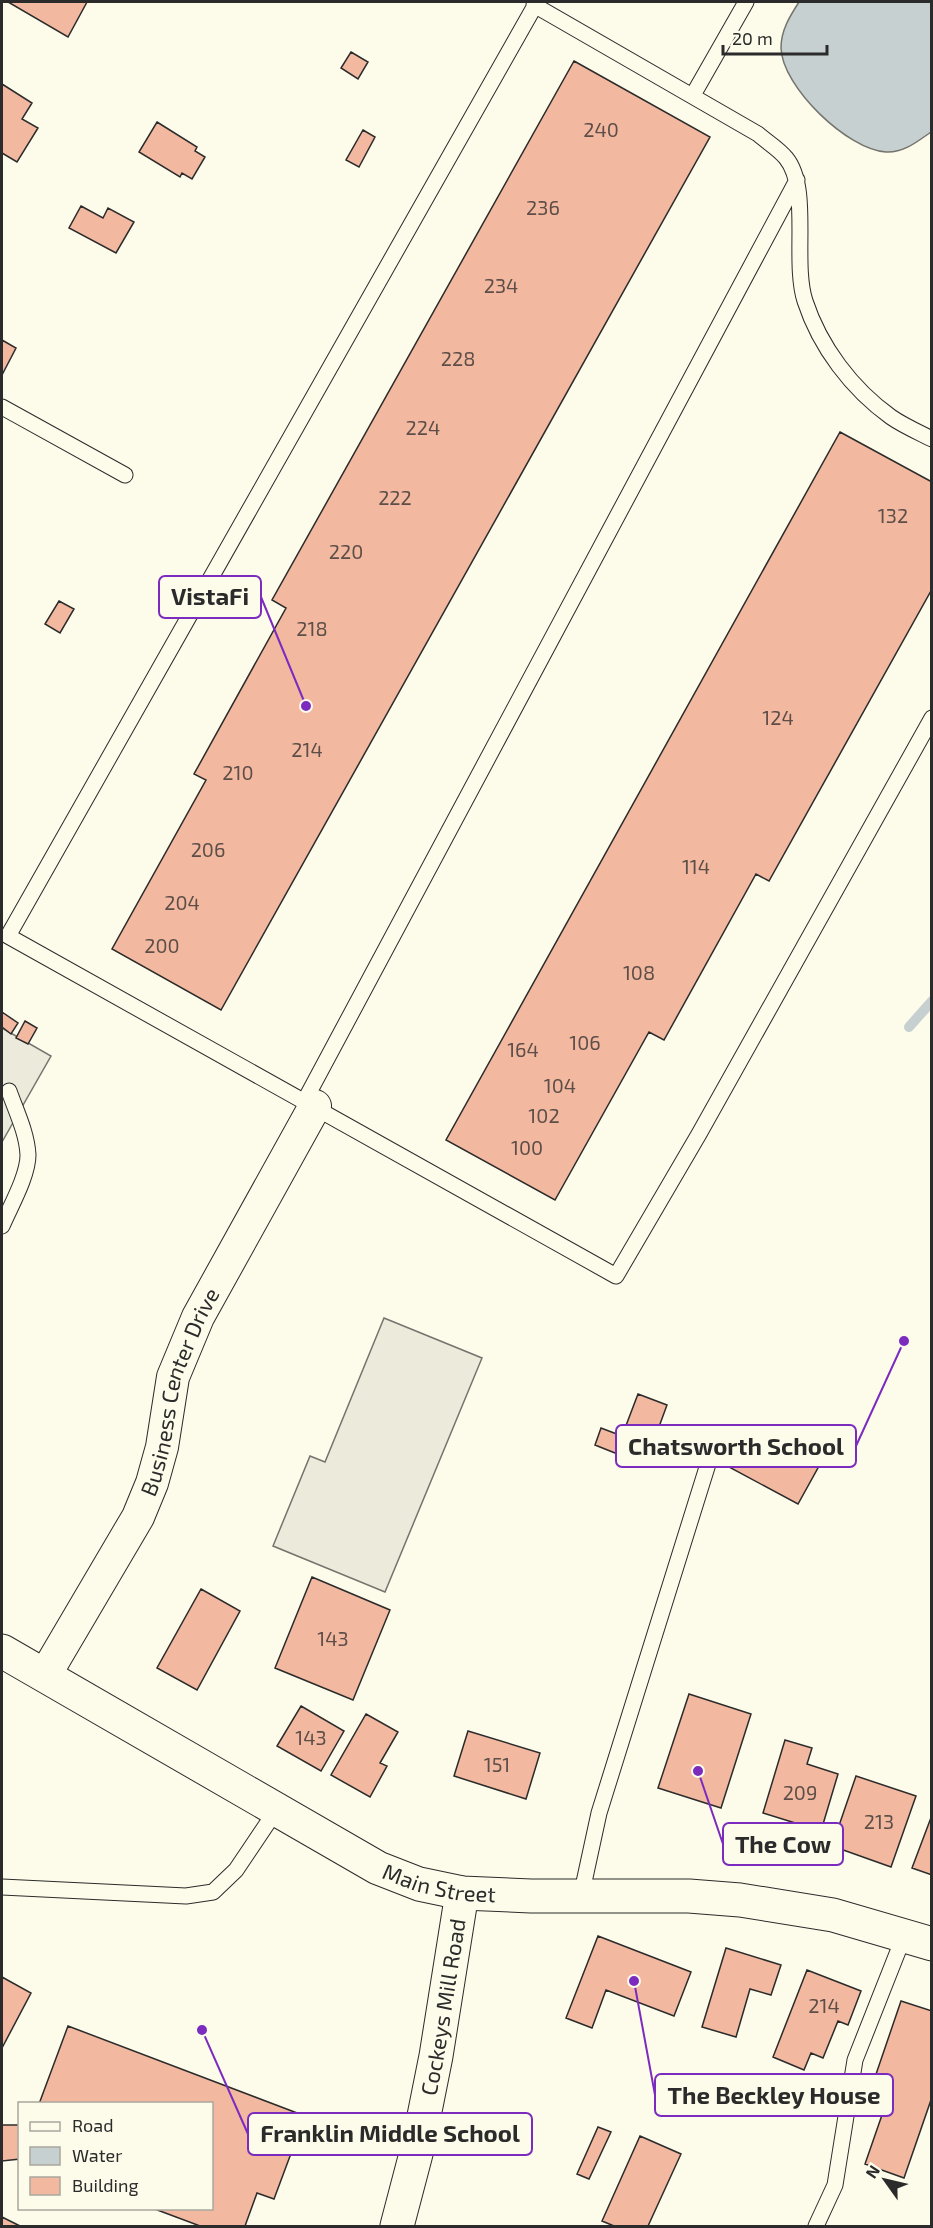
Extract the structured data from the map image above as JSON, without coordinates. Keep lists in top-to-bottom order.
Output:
{
  "streets": {
    "main road": ["Main Street", "Cockeys Mill Road"],
    "street": ["Business Center Drive"]
  },
  "crossings": [
    ["Business Center Drive", "Main Street"],
    ["Main Street", "Cockeys Mill Road"]
  ],
  "places": [
    "VistaFi",
    "Chatsworth School",
    "The Cow",
    "The Beckley House",
    "Franklin Middle School"
  ],
  "house_numbers": [
    "240",
    "236",
    "234",
    "228",
    "224",
    "222",
    "132",
    "220",
    "218",
    "124",
    "214",
    "210",
    "206",
    "114",
    "204",
    "200",
    "108",
    "106",
    "164",
    "104",
    "102",
    "100",
    "143",
    "143",
    "151",
    "209",
    "213",
    "214"
  ],
  "legend": ["Road", "Water", "Building"],
  "scale_bar": "20 m",
  "north": "top left"
}
